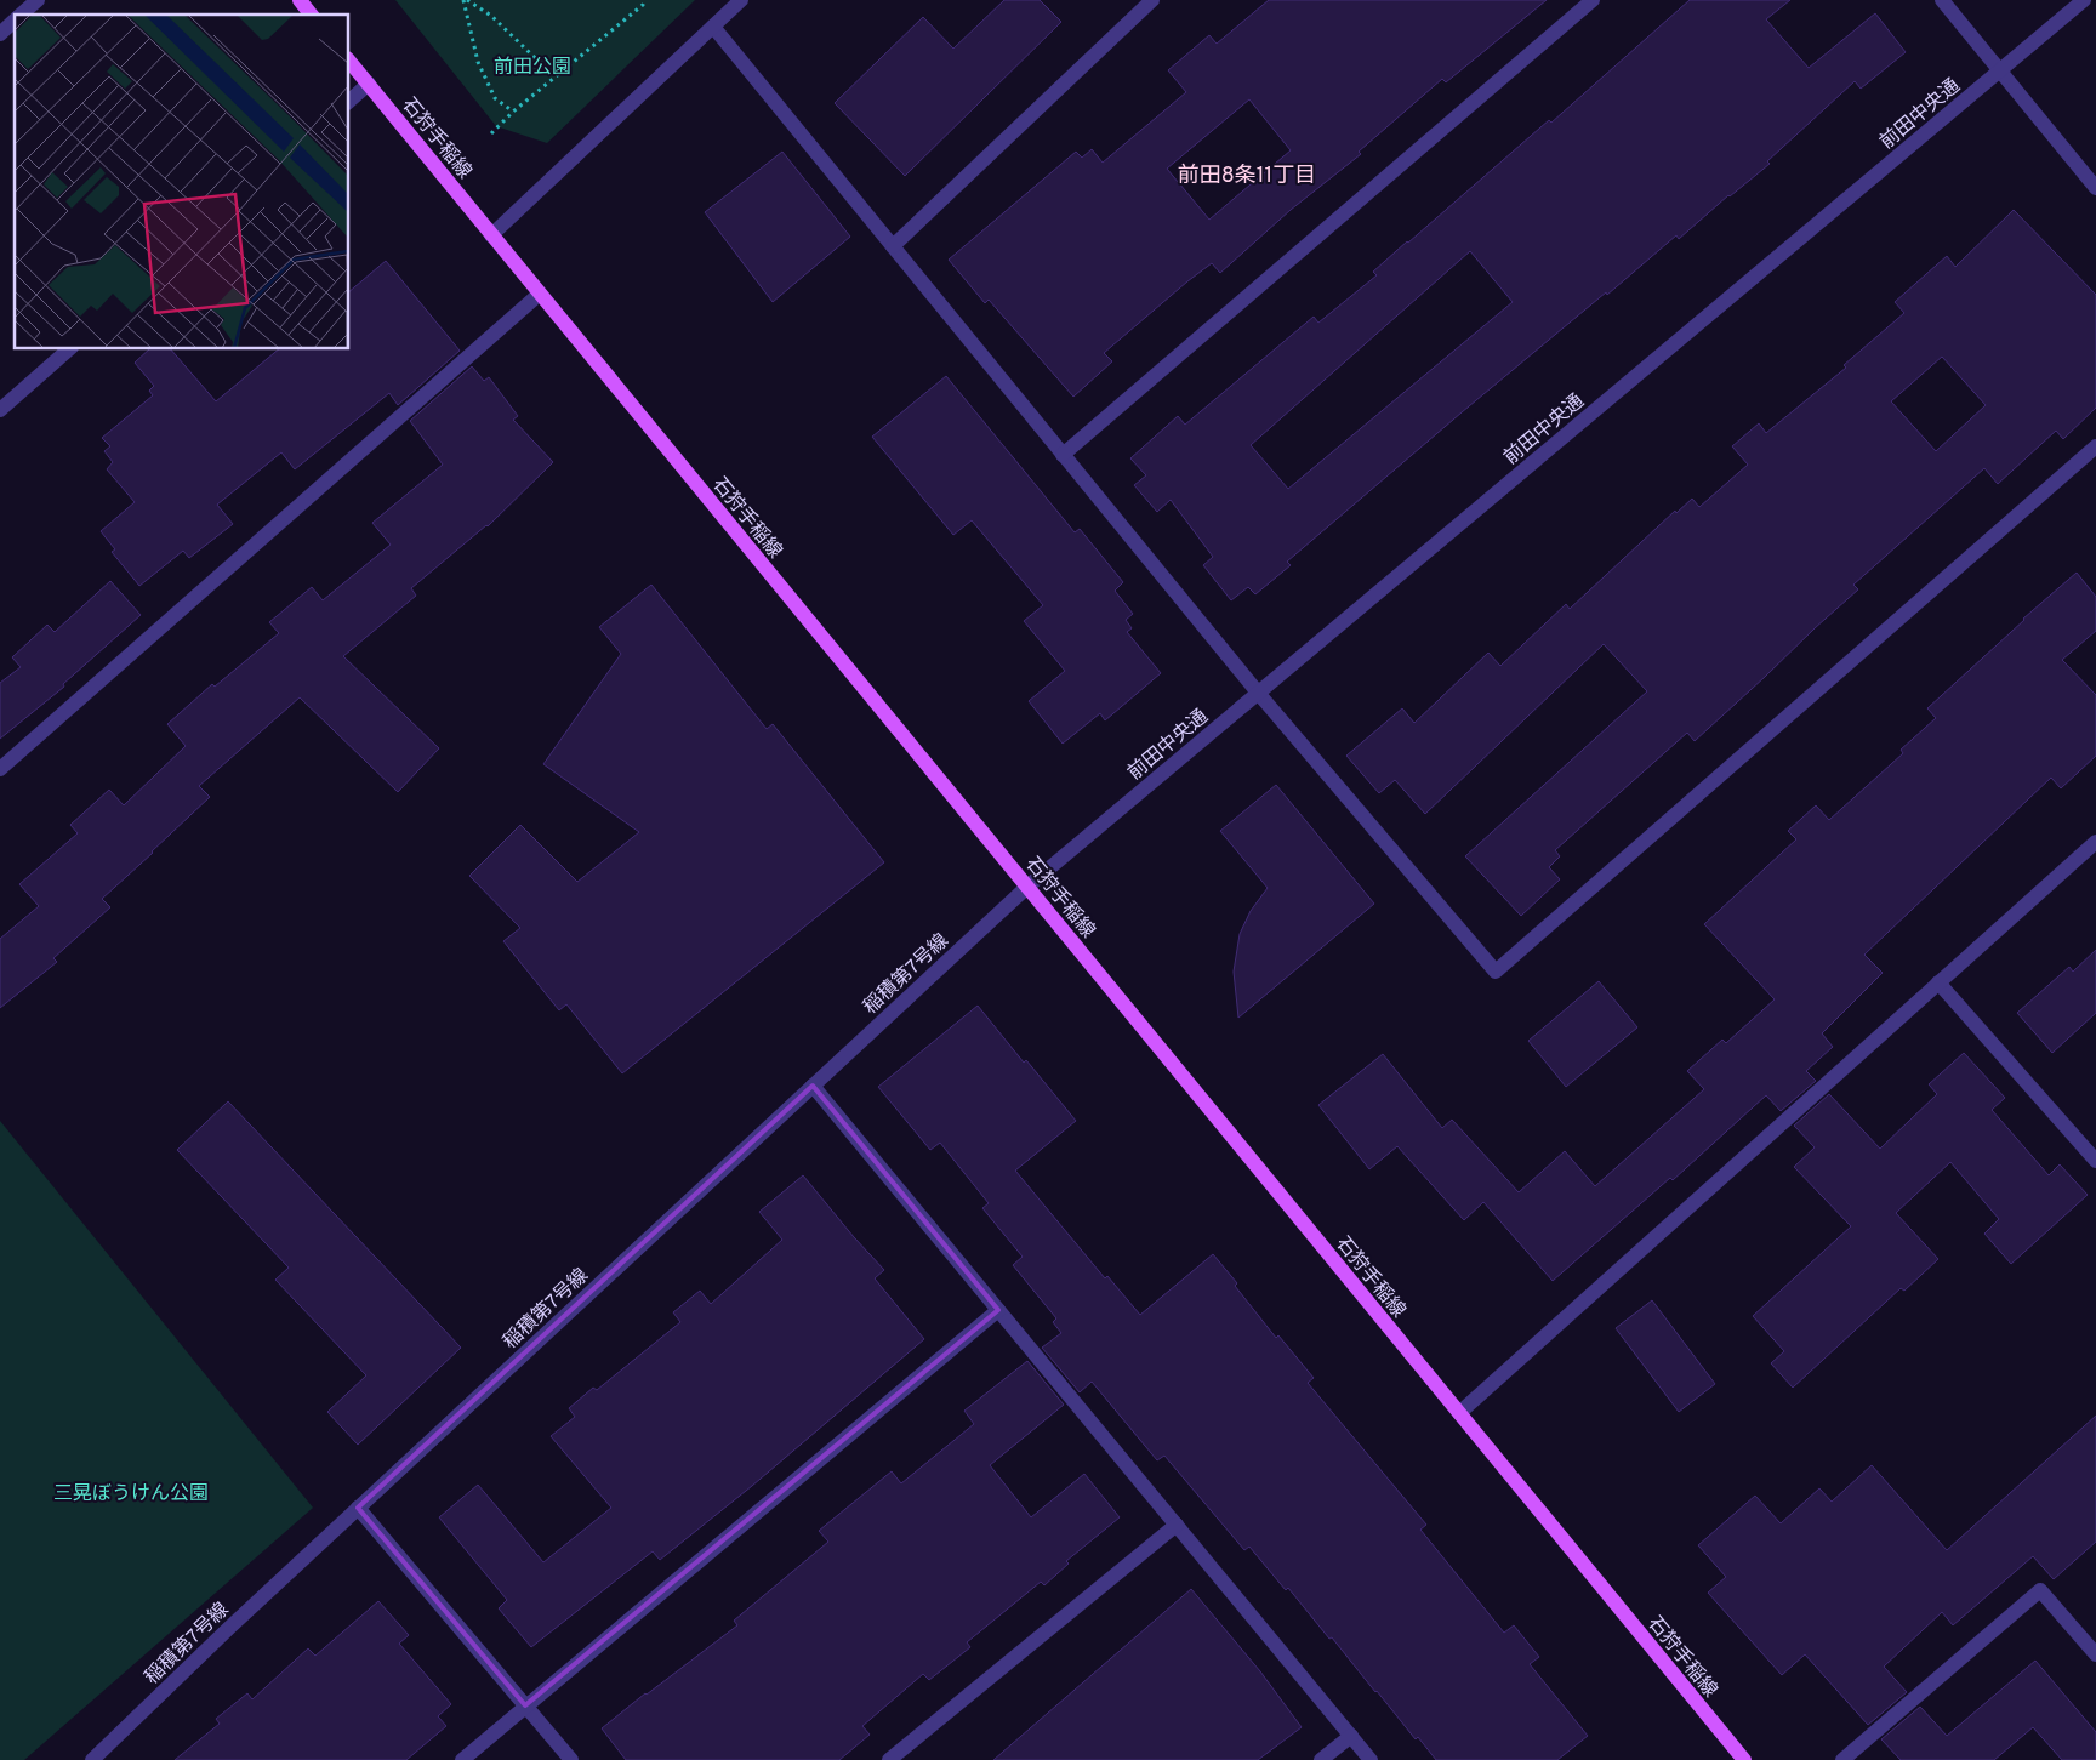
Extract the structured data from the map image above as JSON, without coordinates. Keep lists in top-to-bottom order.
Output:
{
  "streets": {
    "main road": ["石狩手稲線"],
    "street": ["前田中央通", "稲積第7号線"]
  },
  "crossings": [
    ["前田中央通", "石狩手稲線"],
    ["前田中央通", "稲積第7号線"],
    ["石狩手稲線", "稲積第7号線"]
  ],
  "districts": ["前田8条11丁目"],
  "parks": ["前田公園", "三晃ぼうけん公園"]
}
